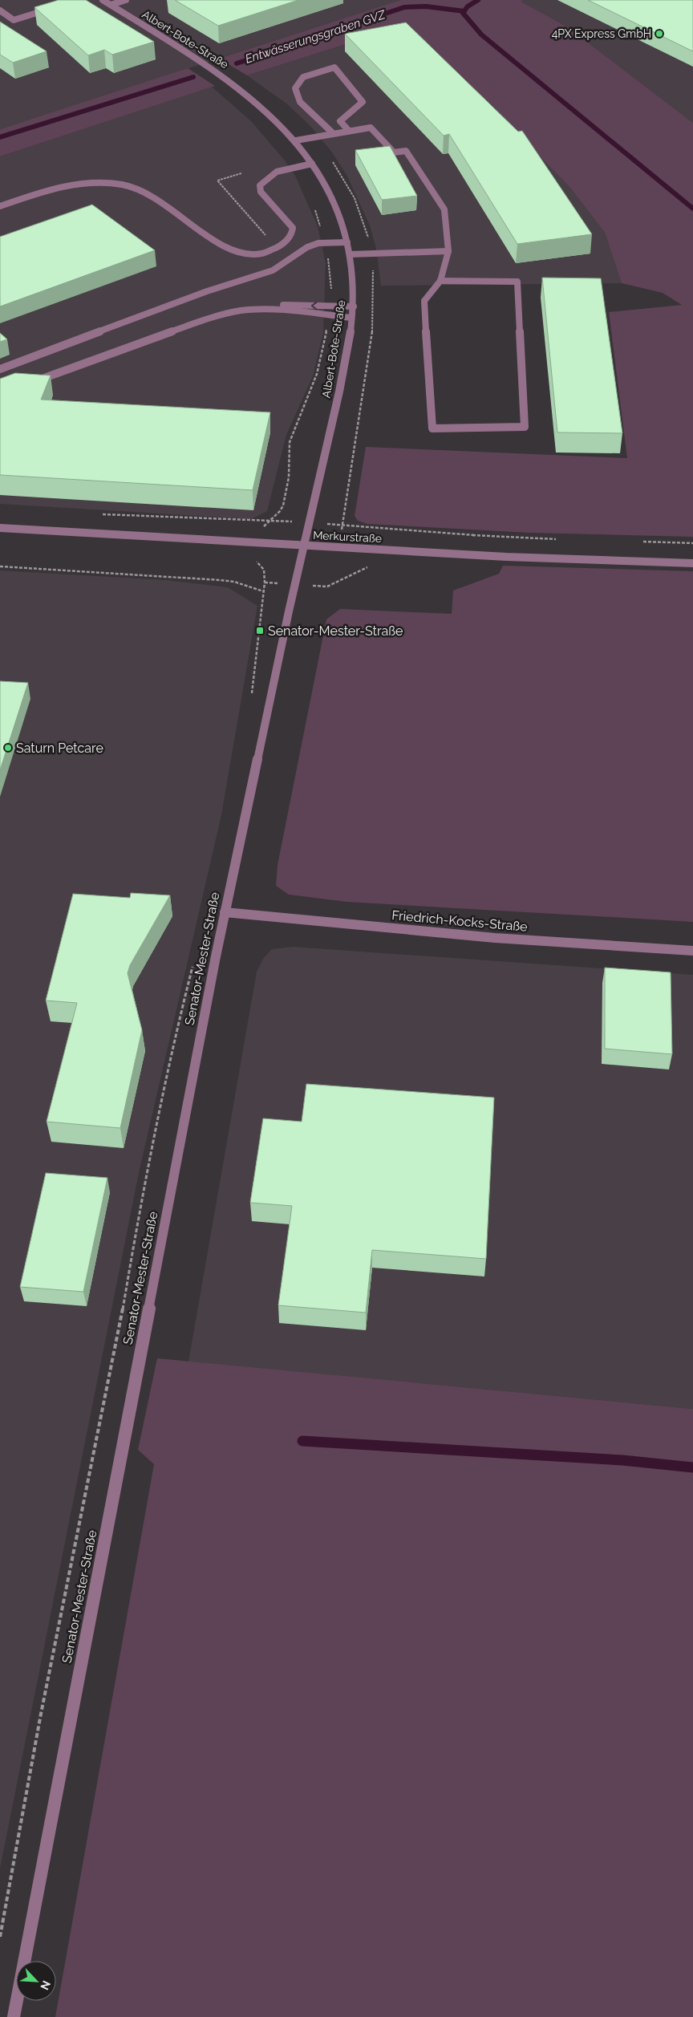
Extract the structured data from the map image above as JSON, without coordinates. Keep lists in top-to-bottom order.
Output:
{
  "streets": {
    "street": [
      "Albert-Bote-Straße",
      "Merkurstraße",
      "Friedrich-Kocks-Straße",
      "Senator-Mester-Straße"
    ]
  },
  "crossings": [
    ["Albert-Bote-Straße", "Merkurstraße"],
    ["Albert-Bote-Straße", "Senator-Mester-Straße"],
    ["Merkurstraße", "Senator-Mester-Straße"],
    ["Friedrich-Kocks-Straße", "Senator-Mester-Straße"]
  ],
  "water": ["Entwässerungsgraben GVZ"],
  "places": {
    "other": ["4PX Express GmbH", "Saturn Petcare"],
    "transit": ["Senator-Mester-Straße"]
  },
  "north": "bottom right"
}
